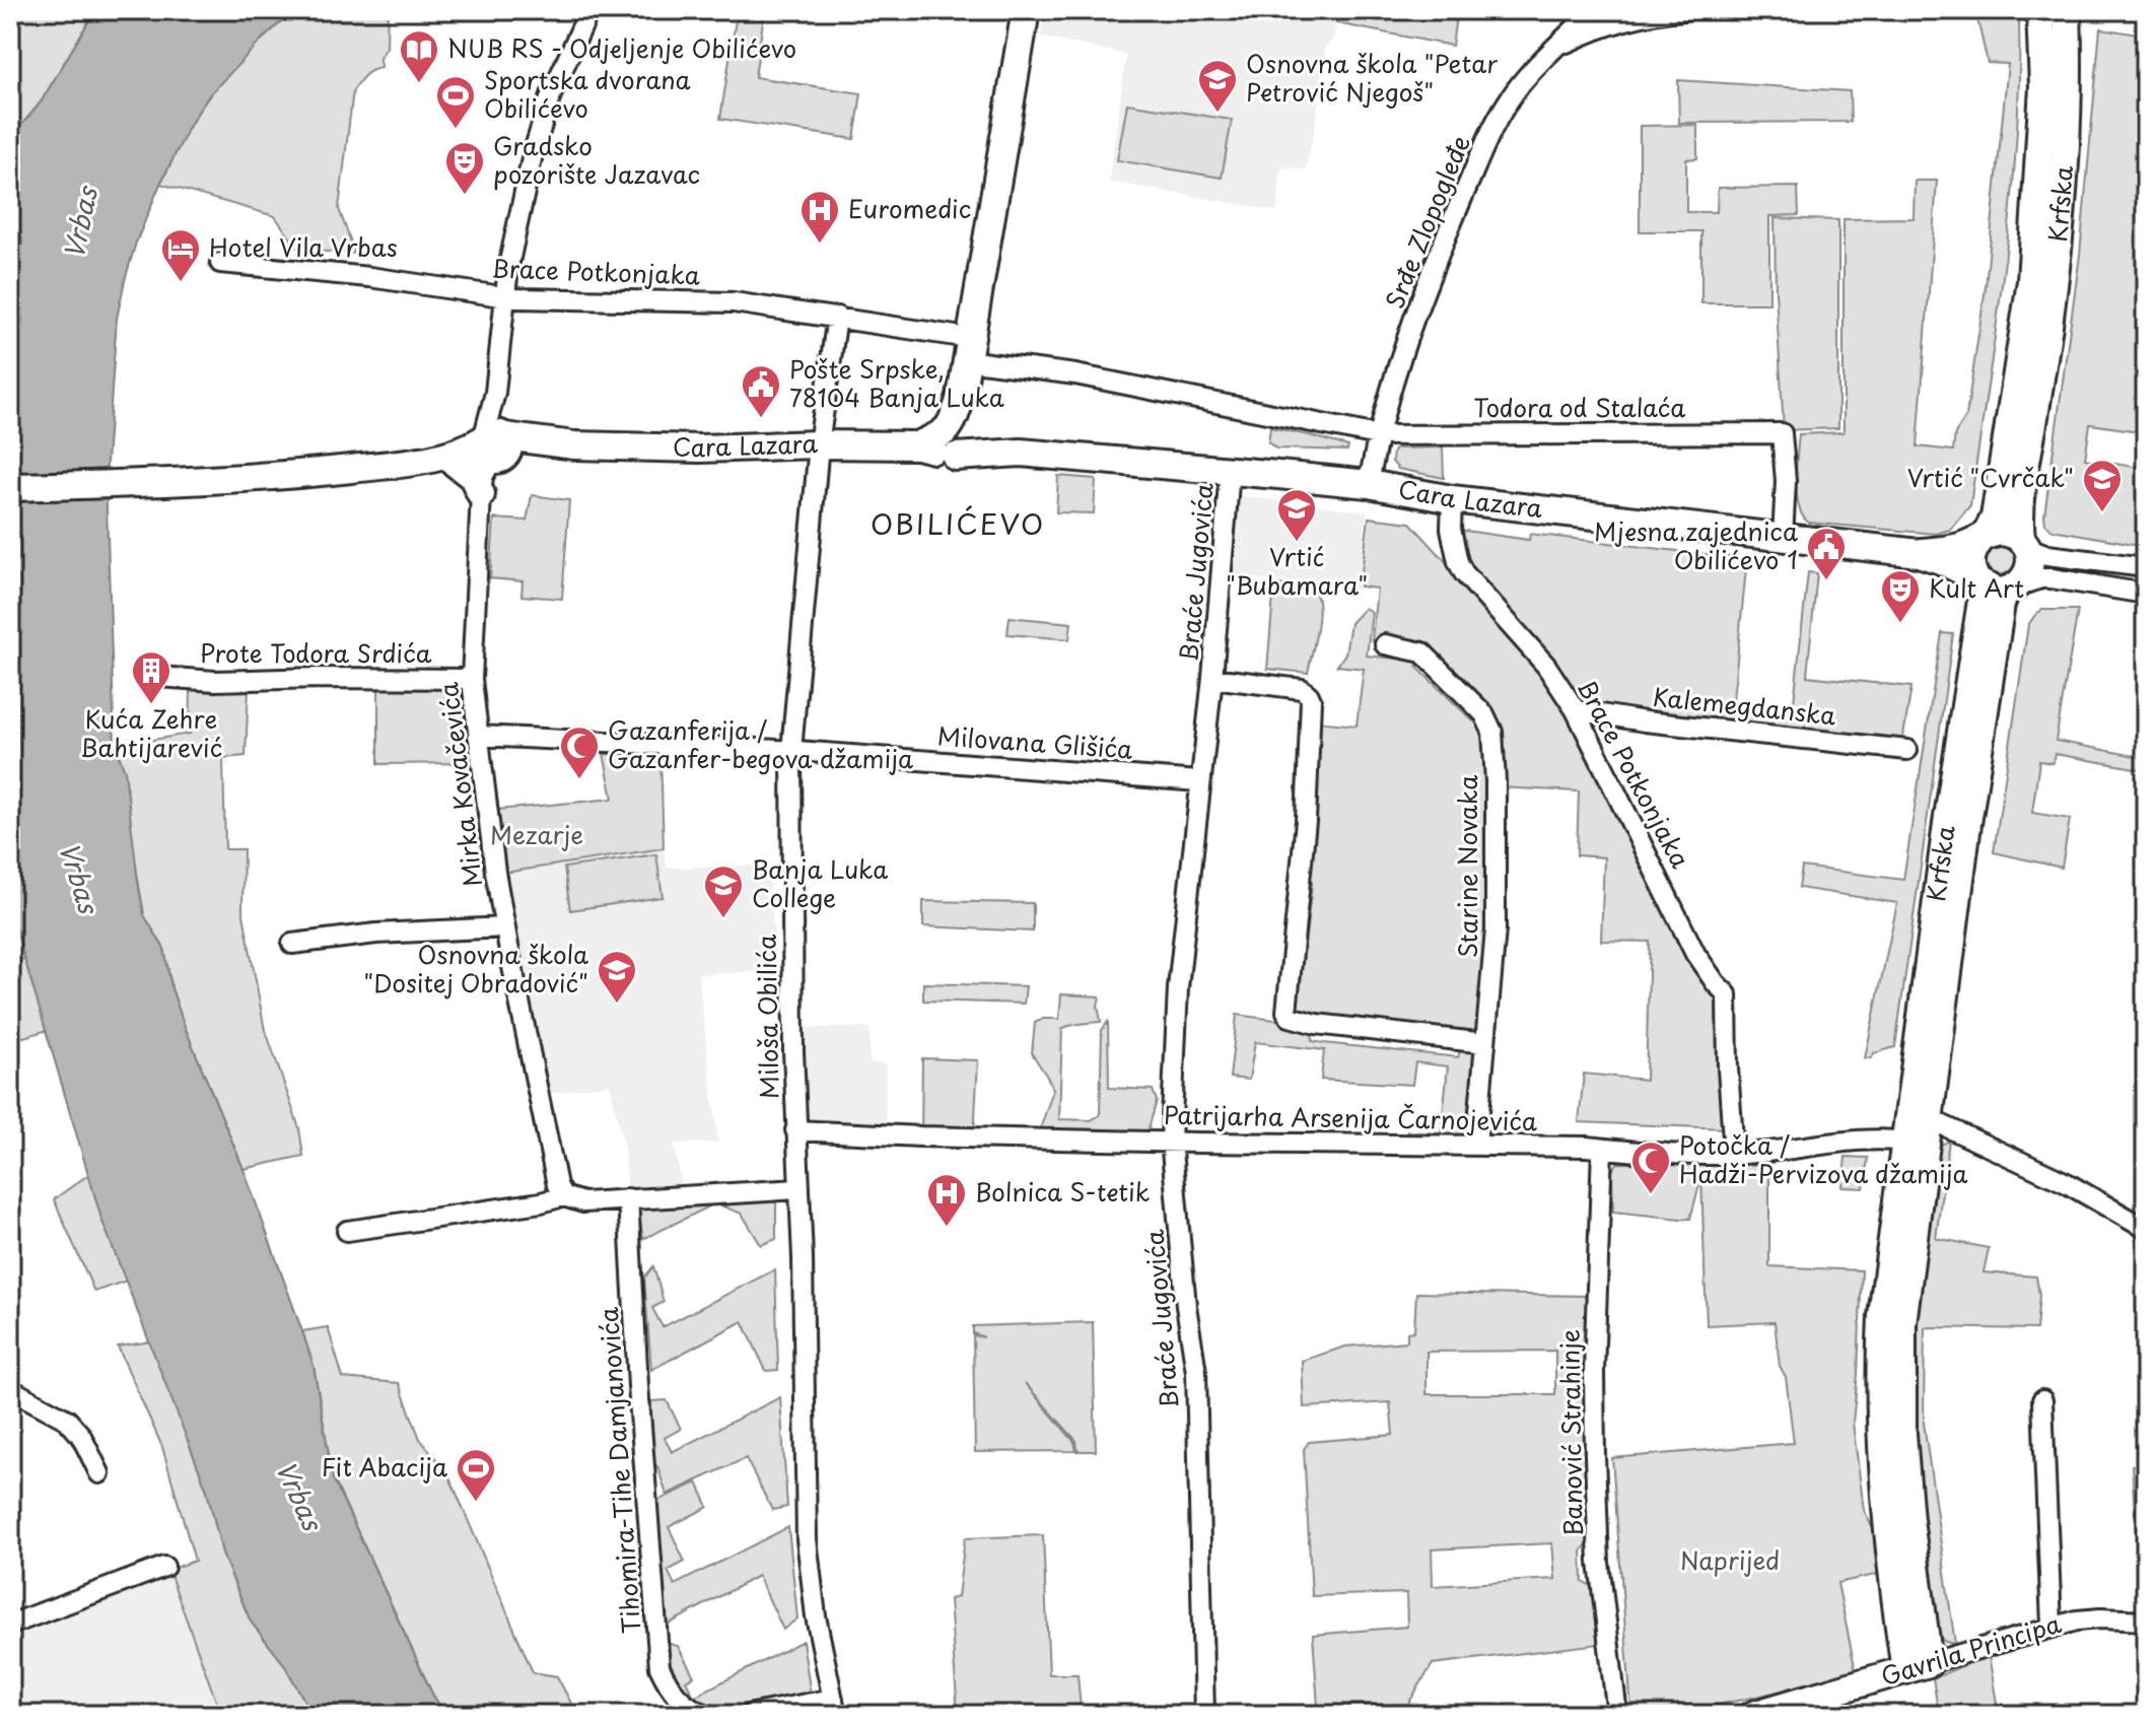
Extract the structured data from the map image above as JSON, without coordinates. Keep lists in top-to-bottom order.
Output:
{
  "streets": {
    "main road": ["Krfska", "Cara Lazara", "Gavrila Principa"],
    "street": [
      "Srđe Zlopogleđe",
      "Brace Potkonjaka",
      "Todora od Stalaća",
      "Braće Jugovića",
      "Prote Todora Srdića",
      "Kalemegdanska",
      "Milovana Glišića",
      "Mirka Kovačevića",
      "Starine Novaka",
      "Miloša Obilića",
      "Patrijarha Arsenija Čarnojevića",
      "Banović Strahinje",
      "Tihomira-Tihe Damjanovića"
    ]
  },
  "crossings": [
    ["Krfska", "Cara Lazara"],
    ["Krfska", "Patrijarha Arsenija Čarnojevića"],
    ["Krfska", "Gavrila Principa"],
    ["Srđe Zlopogleđe", "Brace Potkonjaka"],
    ["Srđe Zlopogleđe", "Todora od Stalaća"],
    ["Srđe Zlopogleđe", "Cara Lazara"],
    ["Brace Potkonjaka", "Todora od Stalaća"],
    ["Brace Potkonjaka", "Cara Lazara"],
    ["Brace Potkonjaka", "Kalemegdanska"],
    ["Brace Potkonjaka", "Mirka Kovačevića"],
    ["Brace Potkonjaka", "Miloša Obilića"],
    ["Brace Potkonjaka", "Patrijarha Arsenija Čarnojevića"],
    ["Todora od Stalaća", "Cara Lazara"],
    ["Cara Lazara", "Braće Jugovića"],
    ["Cara Lazara", "Mirka Kovačevića"],
    ["Cara Lazara", "Miloša Obilića"],
    ["Braće Jugovića", "Milovana Glišića"],
    ["Braće Jugovića", "Starine Novaka"],
    ["Braće Jugovića", "Patrijarha Arsenija Čarnojevića"],
    ["Prote Todora Srdića", "Mirka Kovačevića"],
    ["Milovana Glišića", "Mirka Kovačevića"],
    ["Milovana Glišića", "Miloša Obilića"],
    ["Starine Novaka", "Patrijarha Arsenija Čarnojevića"],
    ["Miloša Obilića", "Patrijarha Arsenija Čarnojevića"],
    ["Patrijarha Arsenija Čarnojevića", "Banović Strahinje"]
  ],
  "districts": ["OBILIĆEVO"],
  "water": ["Vrbas"],
  "parks": ["Mezarje", "Naprijed"],
  "places": {
    "library": ["NUB RS - Odjeljenje Obilićevo"],
    "school or university": [
      "Osnovna škola \"Petar Petrović Njegoš\"",
      "Vrtić \"Cvrčak\"",
      "Vrtić \"Bubamara\"",
      "Banja Luka College",
      "Osnovna škola \"Dositej Obradović\""
    ],
    "sports": ["Sportska dvorana Obilićevo", "Fit Abacija"],
    "theatre": ["Gradsko pozorište Jazavac", "Kult Art"],
    "hospital": ["Euromedic", "Bolnica S-tetik"],
    "hotel": ["Hotel Vila Vrbas"],
    "public building": ["Pošte Srpske, 78104 Banja Luka", "Mjesna zajednica Obilićevo 1"],
    "building": ["Kuća Zehre Bahtijarević"],
    "mosque": ["Gazanferija / Gazanfer-begova džamija", "Potočka / Hadži-Pervizova džamija"]
  }
}
